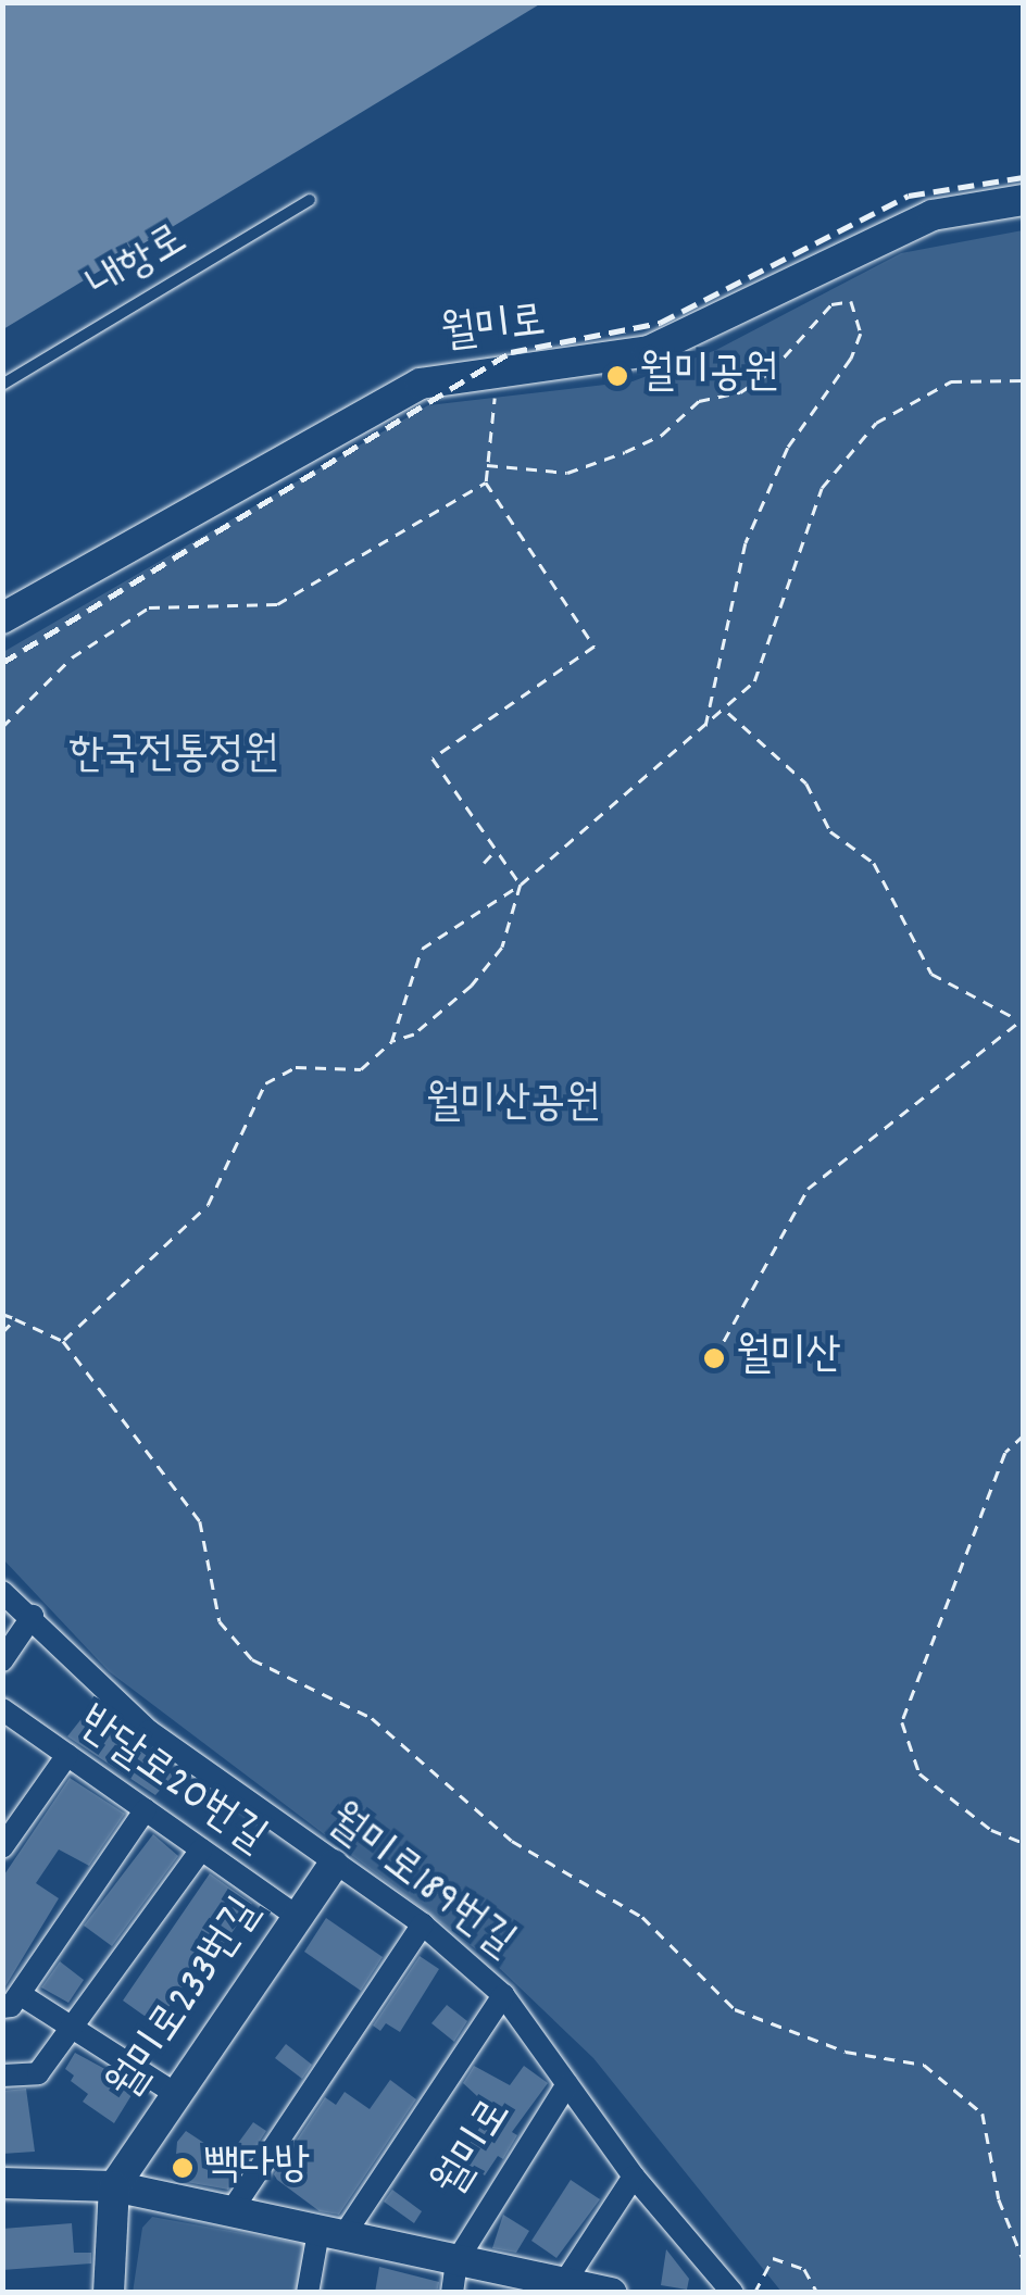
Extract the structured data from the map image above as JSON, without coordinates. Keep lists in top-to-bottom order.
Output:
{
  "streets": {
    "main road": ["월미로", "월미로233번길"],
    "street": ["반달로20번길", "월미로189번길"],
    "lane": ["내항로"]
  },
  "crossings": [
    ["월미로", "월미로189번길"],
    ["월미로", "월미로233번길"],
    ["반달로20번길", "월미로233번길"],
    ["월미로189번길", "월미로233번길"]
  ],
  "parks": ["한국전통정원", "월미산공원"],
  "places": ["월미공원", "월미산", "빽다방"]
}
